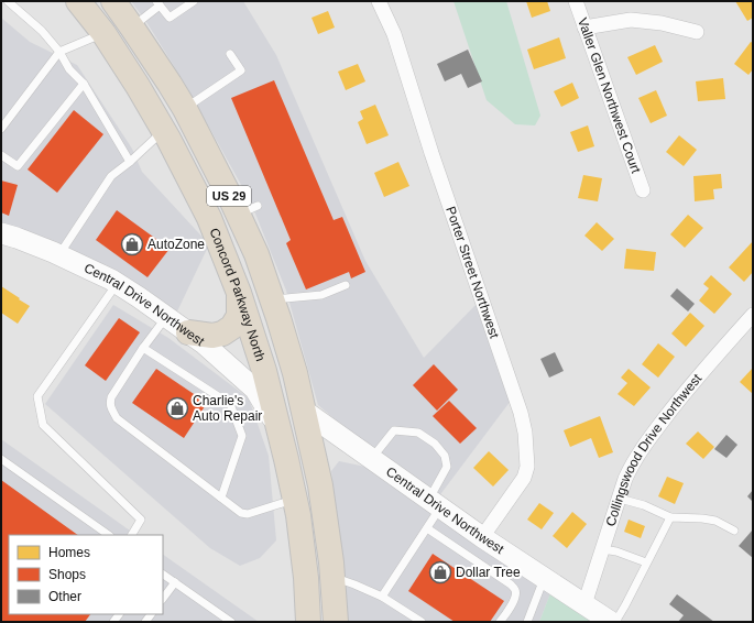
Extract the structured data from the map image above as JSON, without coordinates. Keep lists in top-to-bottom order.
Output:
{
  "streets": {
    "highway": ["US 29", "Concord Parkway North"],
    "street": [
      "Valler Glen Northwest Court",
      "Porter Street Northwest",
      "Central Drive Northwest",
      "Collingswood Drive Northwest"
    ]
  },
  "crossings": [
    ["Porter Street Northwest", "Central Drive Northwest"],
    ["Concord Parkway North", "Central Drive Northwest"],
    ["Central Drive Northwest", "Collingswood Drive Northwest"]
  ],
  "places": {
    "shop": ["AutoZone", "Charlie's Auto Repair", "Dollar Tree"]
  },
  "legend": ["Homes", "Shops", "Other"]
}
